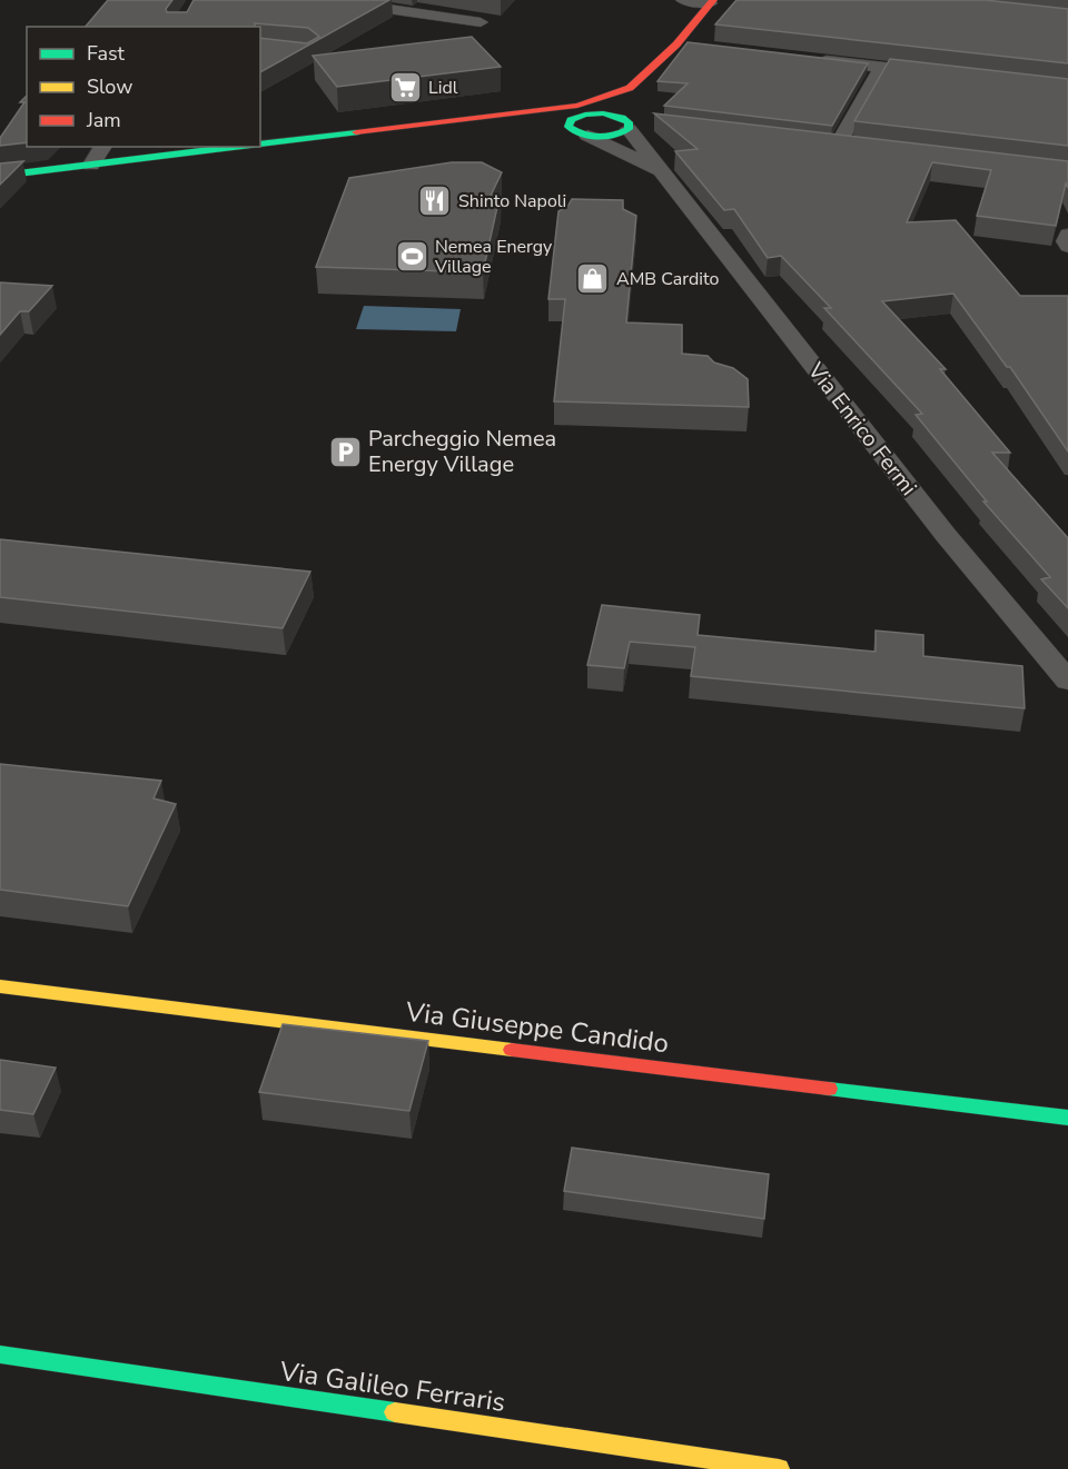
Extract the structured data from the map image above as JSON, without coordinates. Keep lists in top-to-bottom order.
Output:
{
  "streets": {
    "main road": ["Via Giuseppe Candido", "Via Galileo Ferraris"],
    "street": ["Via Enrico Fermi"]
  },
  "places": {
    "supermarket": ["Lidl"],
    "restaurant": ["Shinto Napoli"],
    "sports": ["Nemea Energy Village"],
    "shop": ["AMB Cardito"],
    "parking": ["Parcheggio Nemea Energy Village"]
  },
  "legend": ["Fast", "Slow", "Jam"]
}
